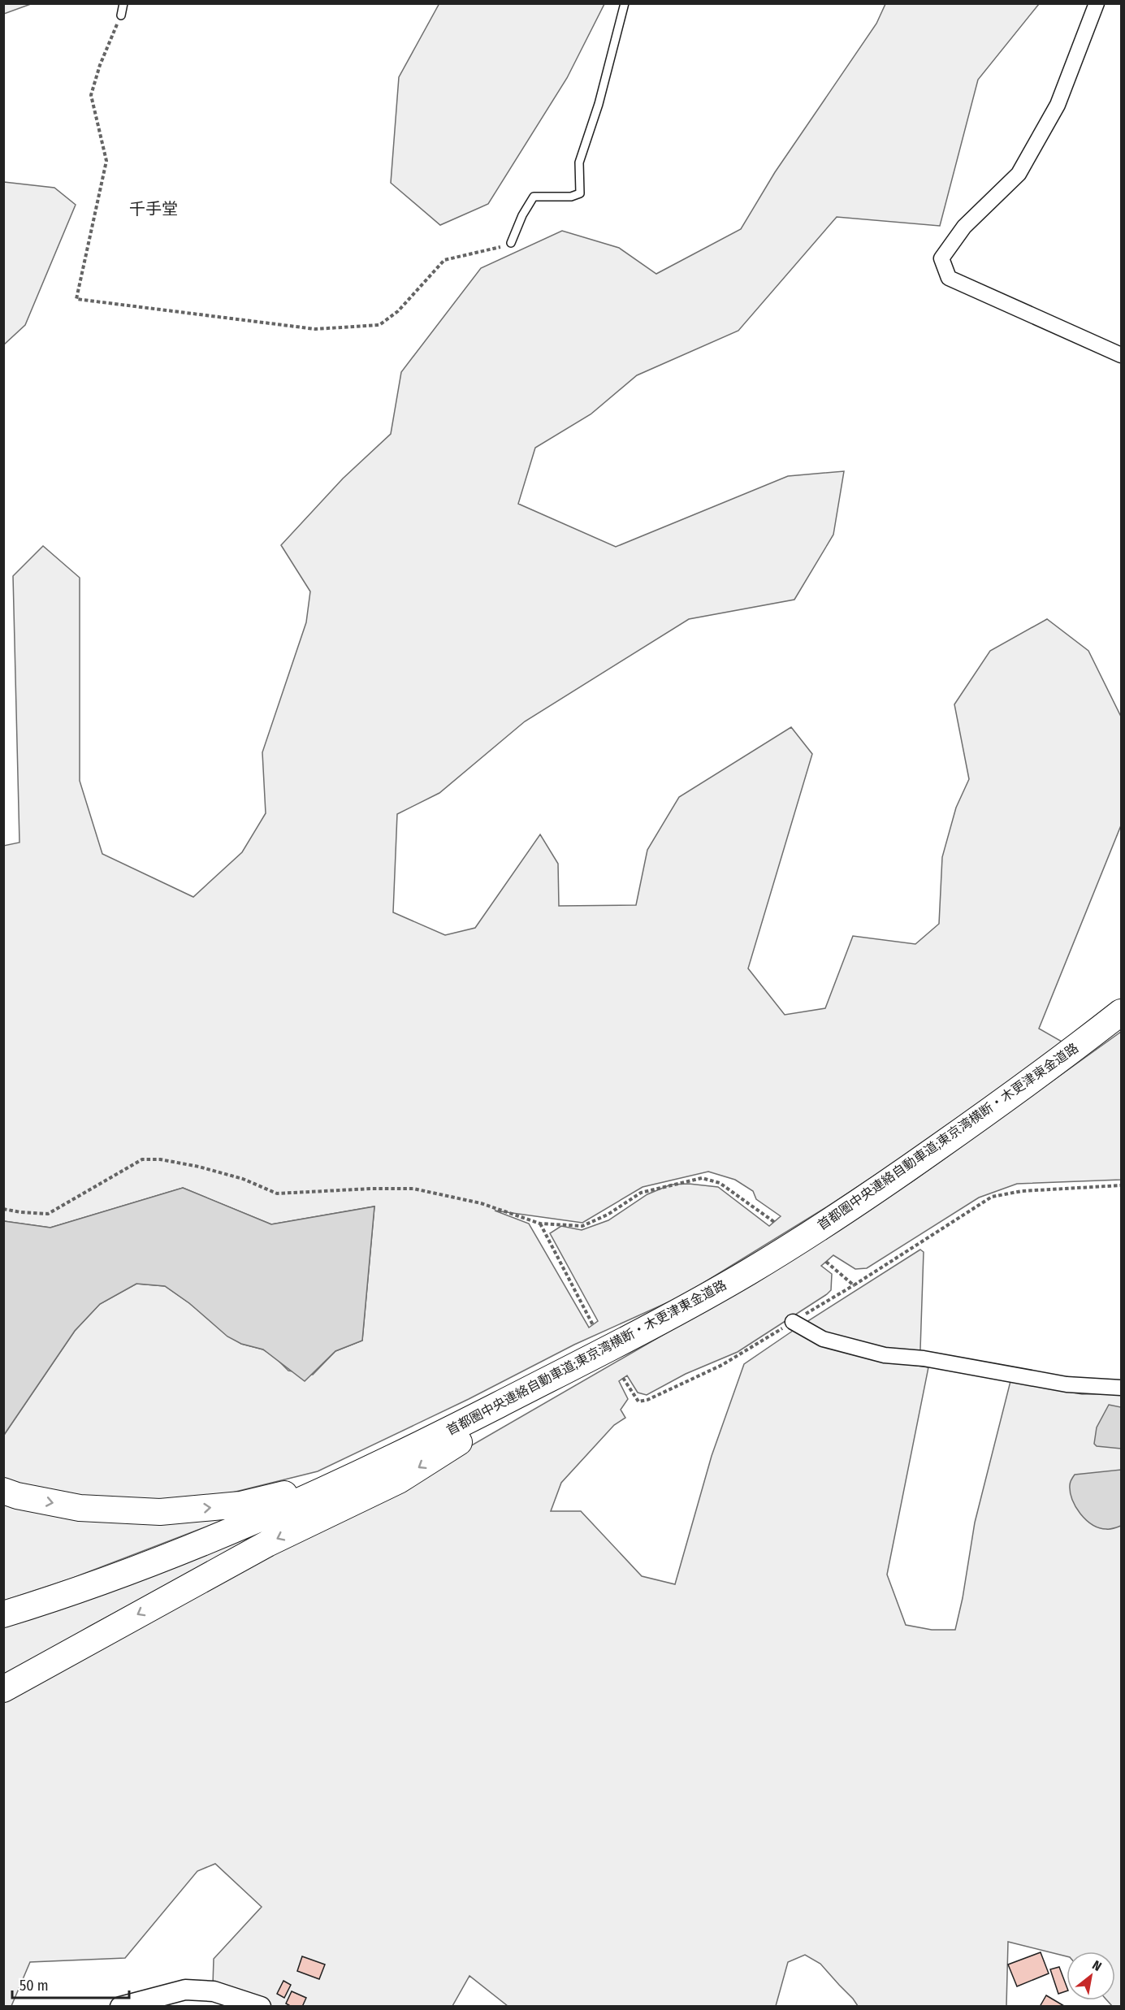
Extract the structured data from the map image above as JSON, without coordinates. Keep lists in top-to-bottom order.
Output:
{
  "streets": {
    "highway": ["首都圏中央連絡自動車道;東京湾横断・木更津東金道路"]
  },
  "districts": ["千手堂"],
  "scale_bar": "50 m",
  "north": "top right"
}
